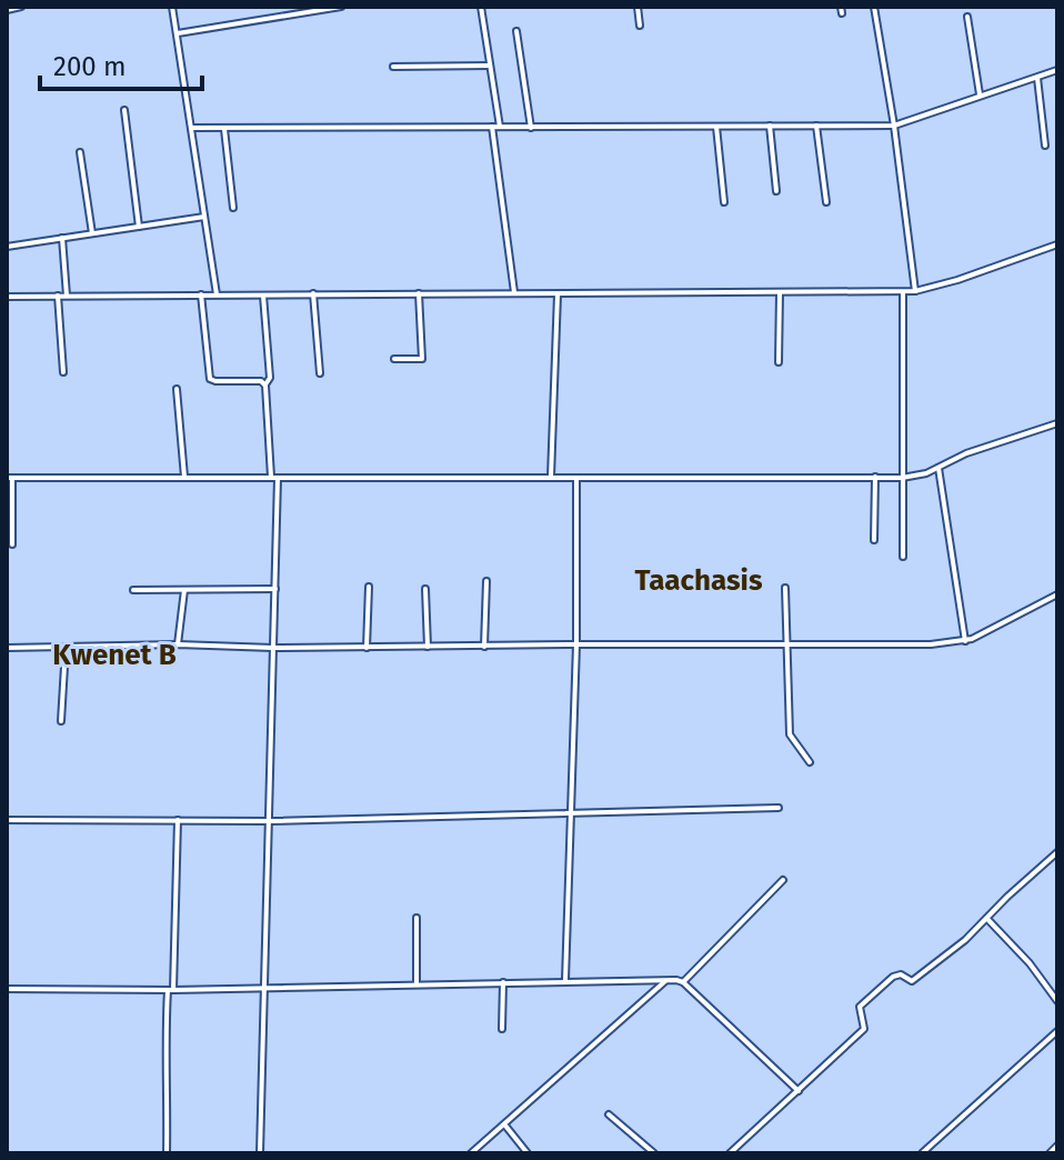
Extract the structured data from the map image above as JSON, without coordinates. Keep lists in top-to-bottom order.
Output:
{
  "districts": ["Taachasis", "Kwenet B"],
  "scale_bar": "200 m"
}
